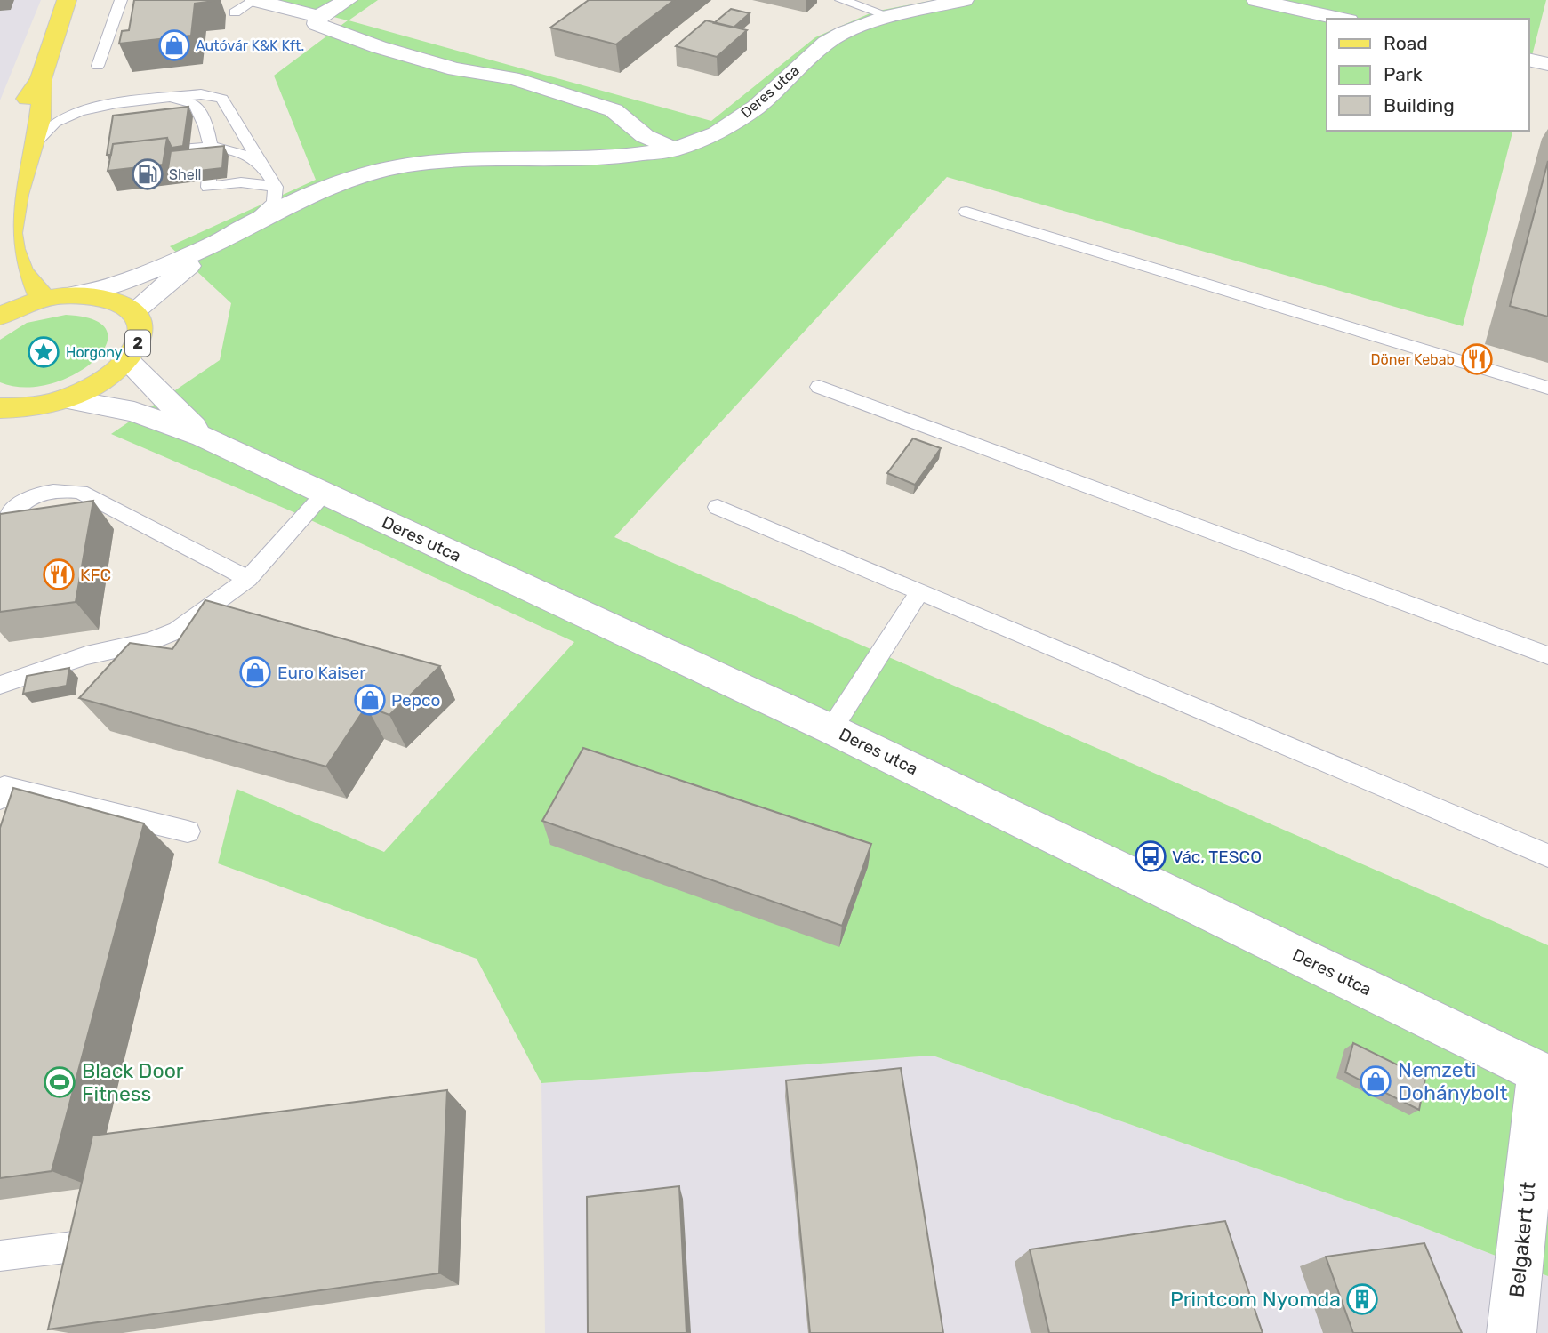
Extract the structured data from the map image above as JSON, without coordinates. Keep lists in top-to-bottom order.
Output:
{
  "streets": {
    "main road": ["2"],
    "street": ["Deres utca", "Belgakert út"]
  },
  "crossings": [
    ["Deres utca", "2"],
    ["Deres utca", "Belgakert út"]
  ],
  "places": {
    "shop": [
      "Autóvár K&K Kft.",
      "Euro Kaiser",
      "Pepco",
      "Nemzeti Dohánybolt"
    ],
    "fuel station": ["Shell"],
    "place": ["Horgony"],
    "restaurant": ["Döner Kebab", "KFC"],
    "bus stop": ["Vác, TESCO"],
    "sports": ["Black Door Fitness"],
    "building": ["Printcom Nyomda"]
  },
  "legend": ["Road", "Park", "Building"]
}
